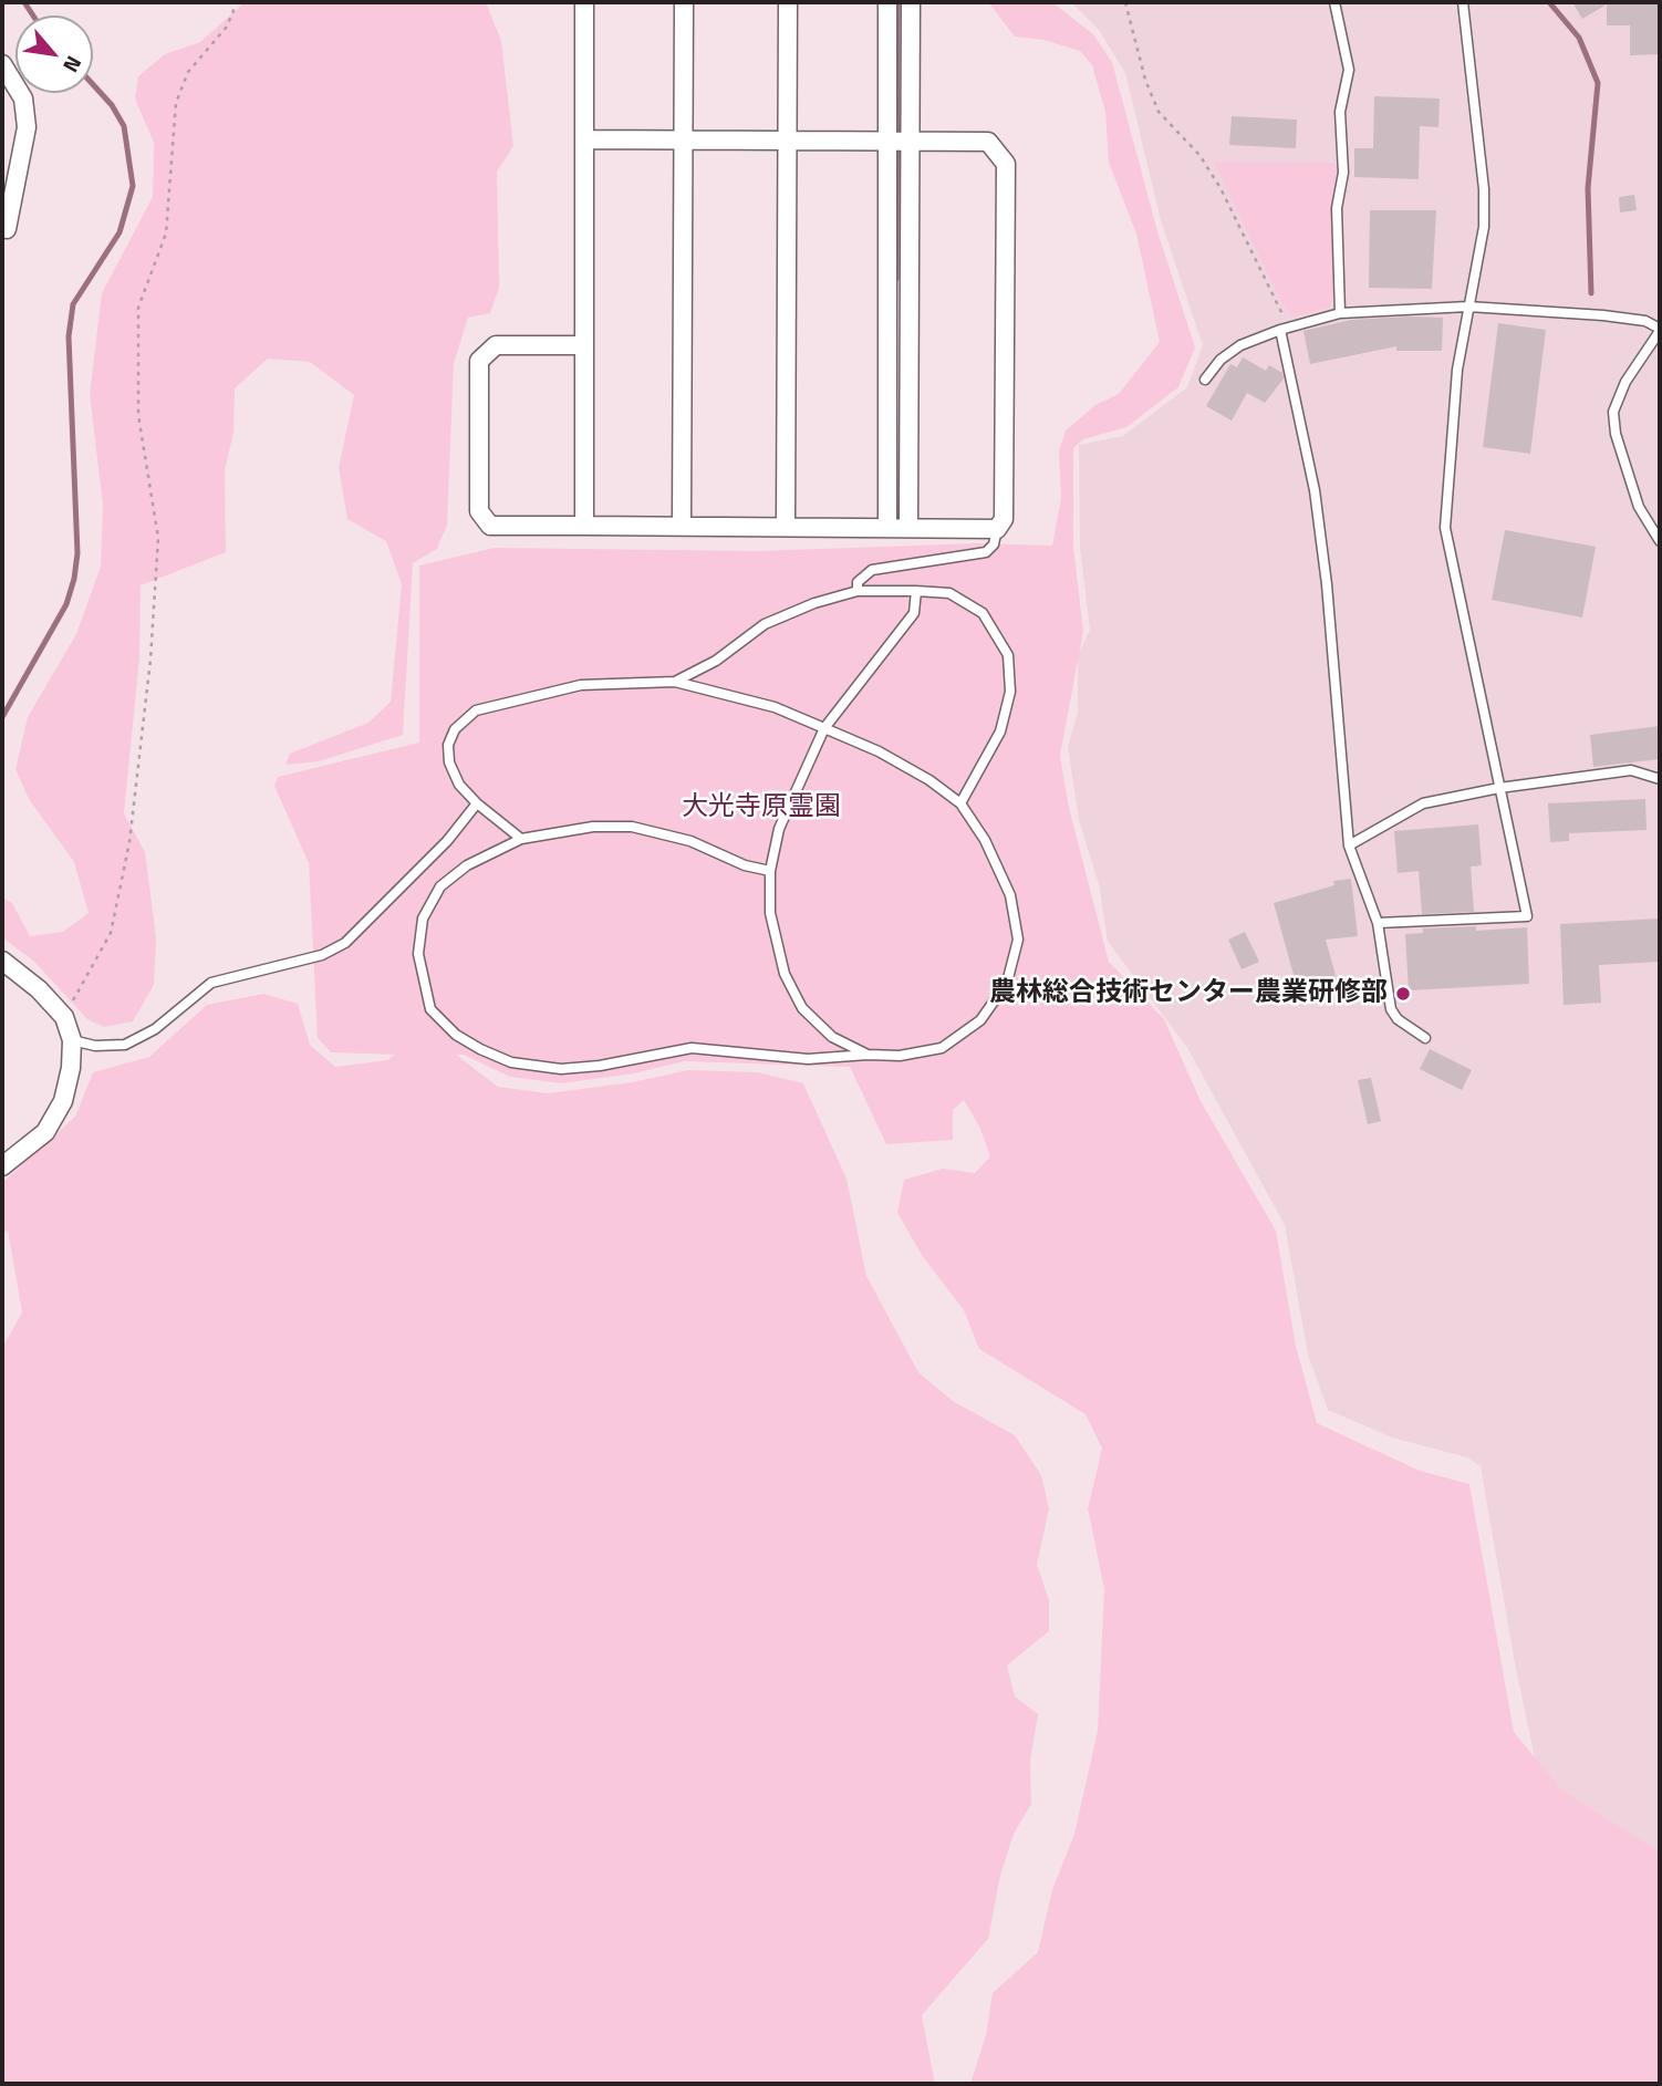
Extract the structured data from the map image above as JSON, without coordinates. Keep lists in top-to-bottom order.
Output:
{
  "parks": ["大光寺原霊園"],
  "places": ["農林総合技術センター農業研修部"],
  "north": "bottom right"
}
